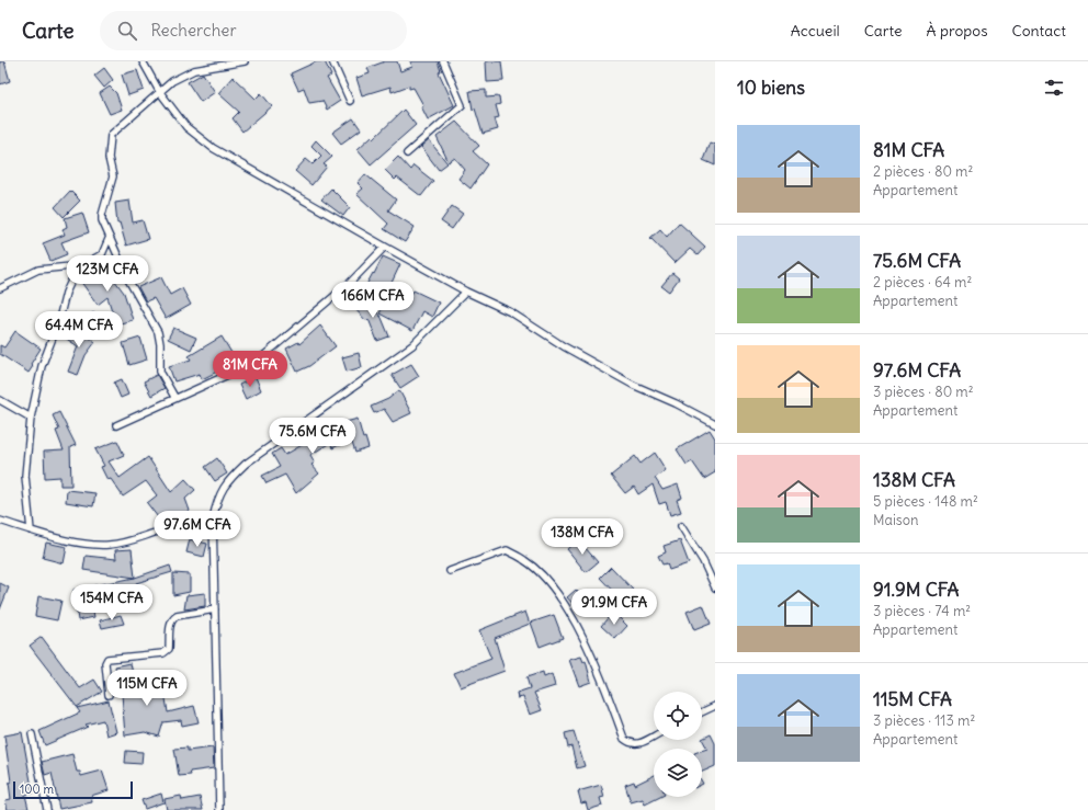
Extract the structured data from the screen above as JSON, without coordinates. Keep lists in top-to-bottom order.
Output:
{
  "scale_bar": "100 m",
  "page": {
    "header": "Carte",
    "search": "Rechercher",
    "nav": [
      "Accueil",
      "Carte",
      "À propos",
      "Contact"
    ],
    "heading": "10 biens",
    "list": [
      {
        "name": "81M CFA",
        "note": "2 pièces · 80 m² · Appartement"
      },
      {
        "name": "75.6M CFA",
        "note": "2 pièces · 64 m² · Appartement"
      },
      {
        "name": "97.6M CFA",
        "note": "3 pièces · 80 m² · Appartement"
      },
      {
        "name": "138M CFA",
        "note": "5 pièces · 148 m² · Maison"
      },
      {
        "name": "91.9M CFA",
        "note": "3 pièces · 74 m² · Appartement"
      },
      {
        "name": "115M CFA",
        "note": "3 pièces · 113 m² · Appartement"
      }
    ],
    "price": [
      "123M CFA",
      "166M CFA",
      "64.4M CFA",
      "81M CFA",
      "75.6M CFA",
      "97.6M CFA",
      "138M CFA",
      "154M CFA",
      "91.9M CFA",
      "115M CFA"
    ],
    "scale": "100 m"
  }
}
